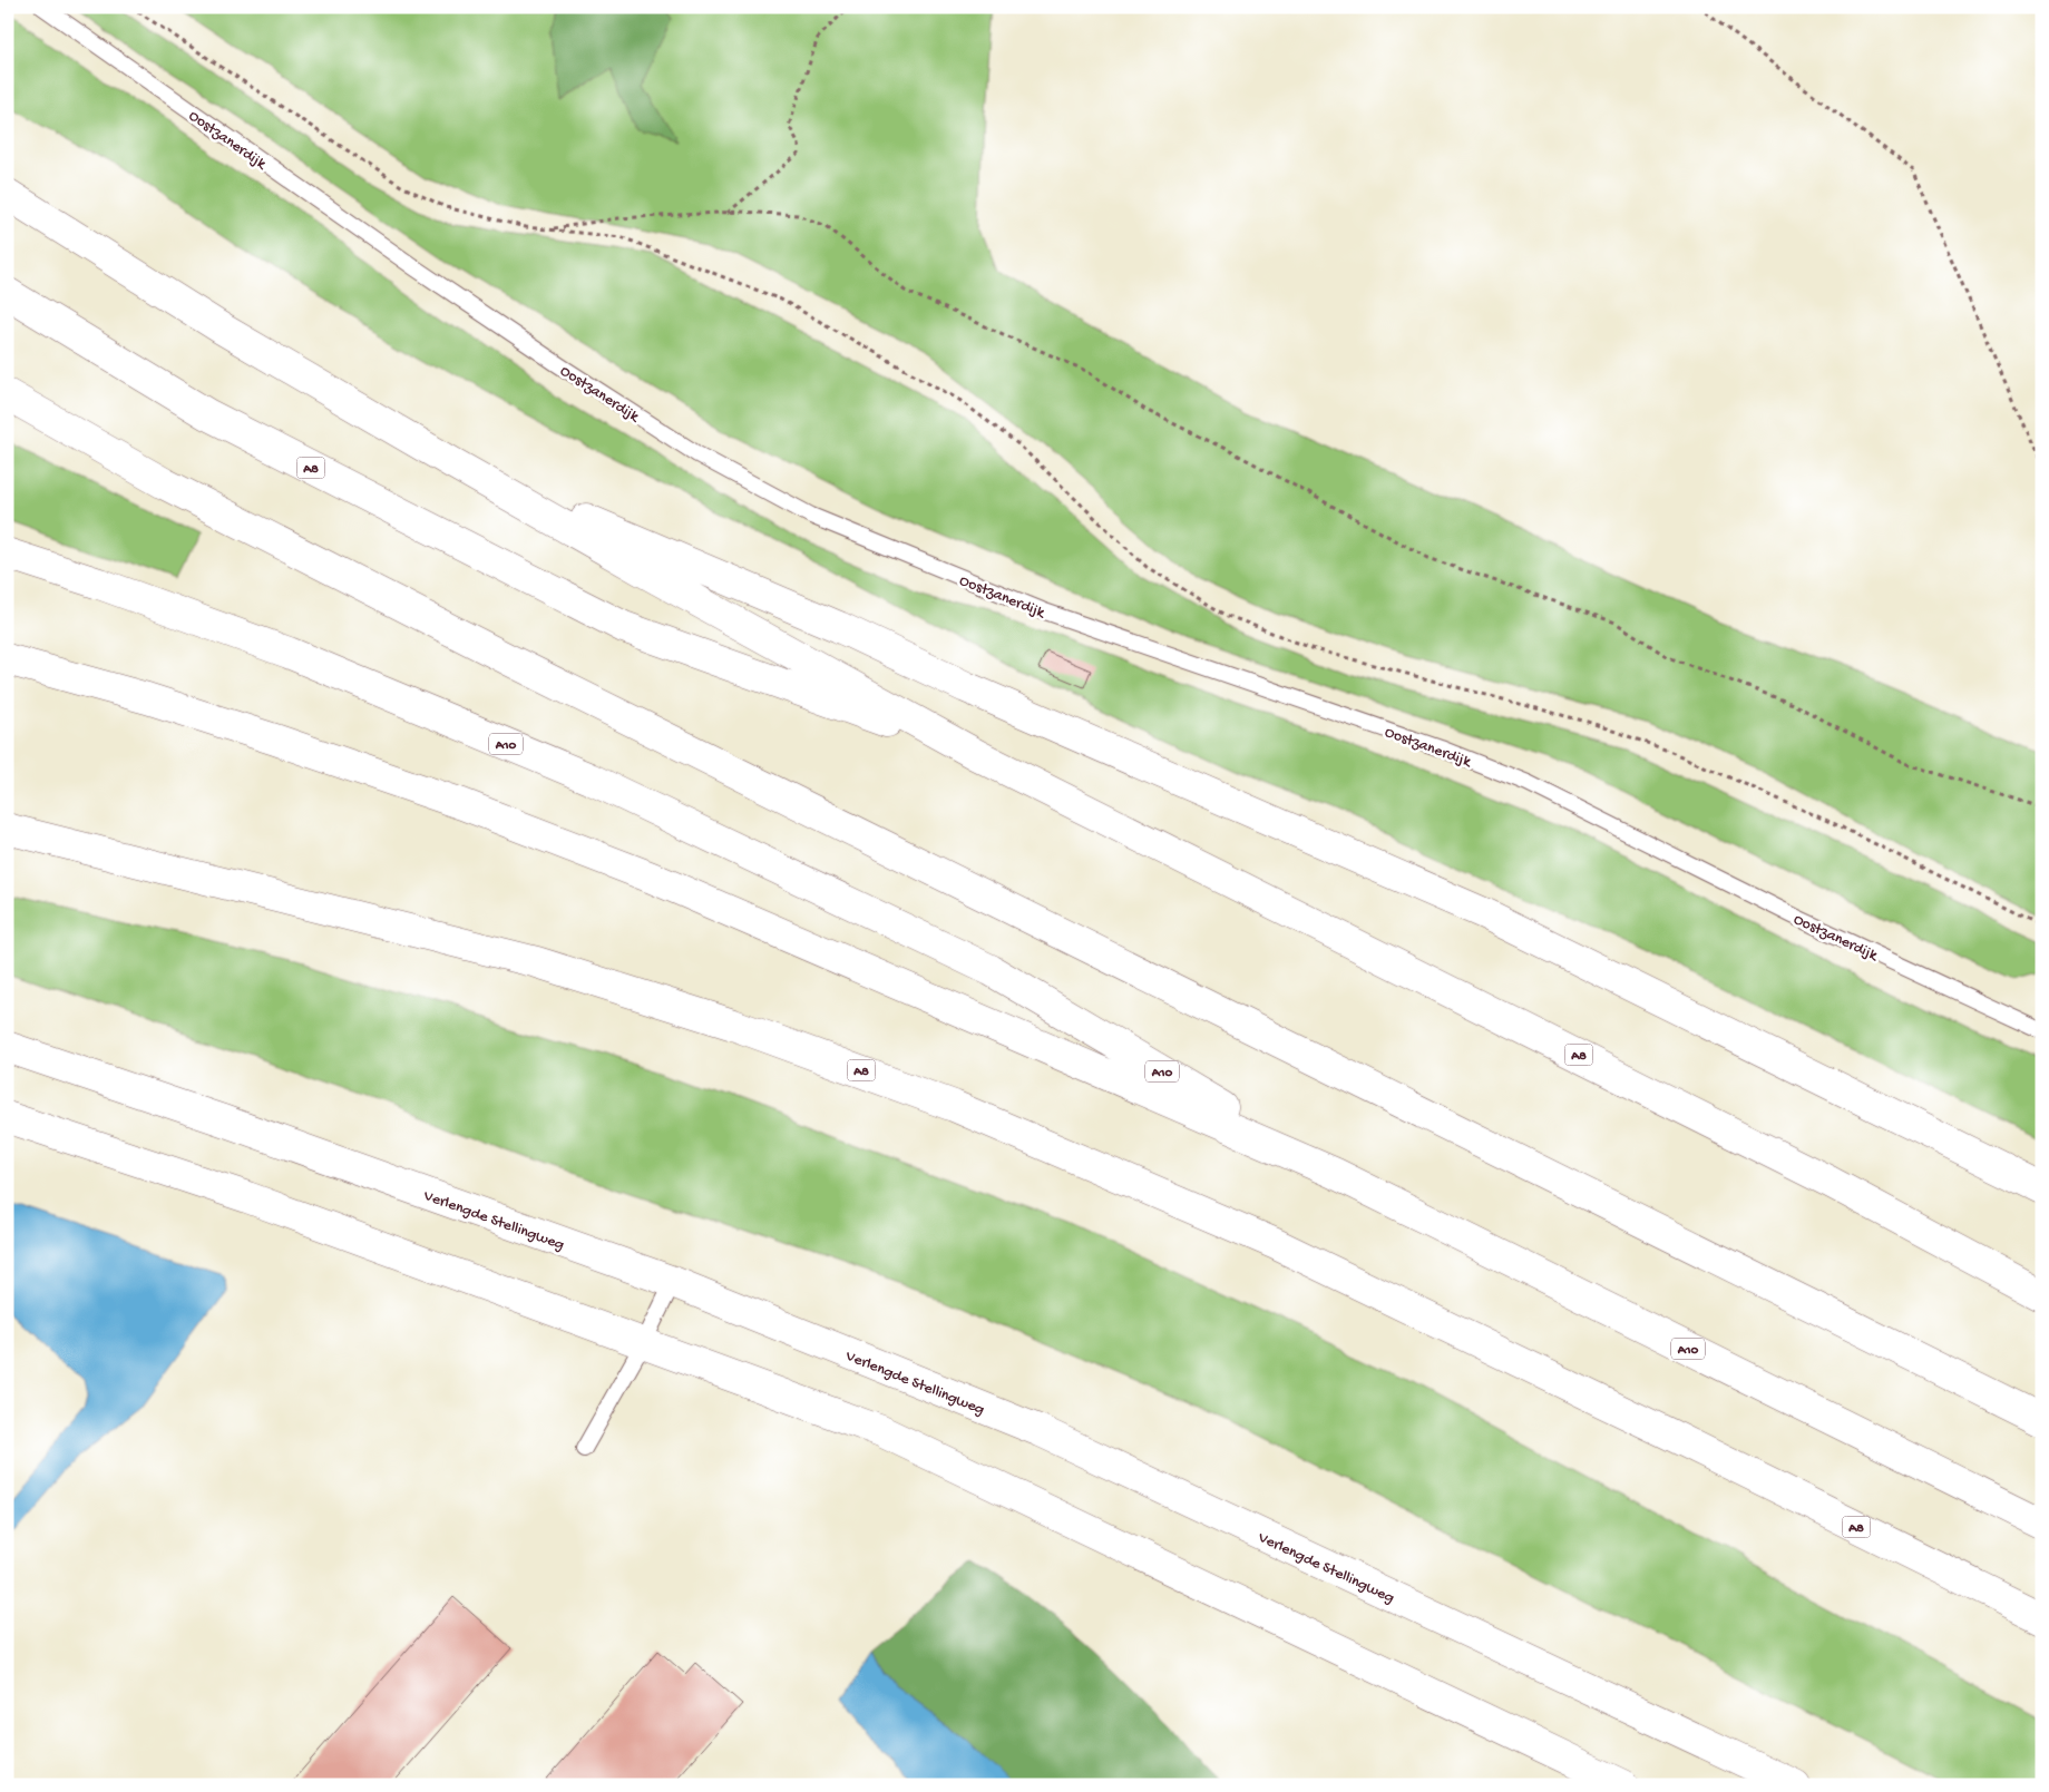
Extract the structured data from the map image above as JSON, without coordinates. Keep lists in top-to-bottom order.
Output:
{
  "streets": {
    "main road": ["A8", "A10", "Verlengde Stellingweg"],
    "lane": ["Oostzanerdijk"]
  }
}
